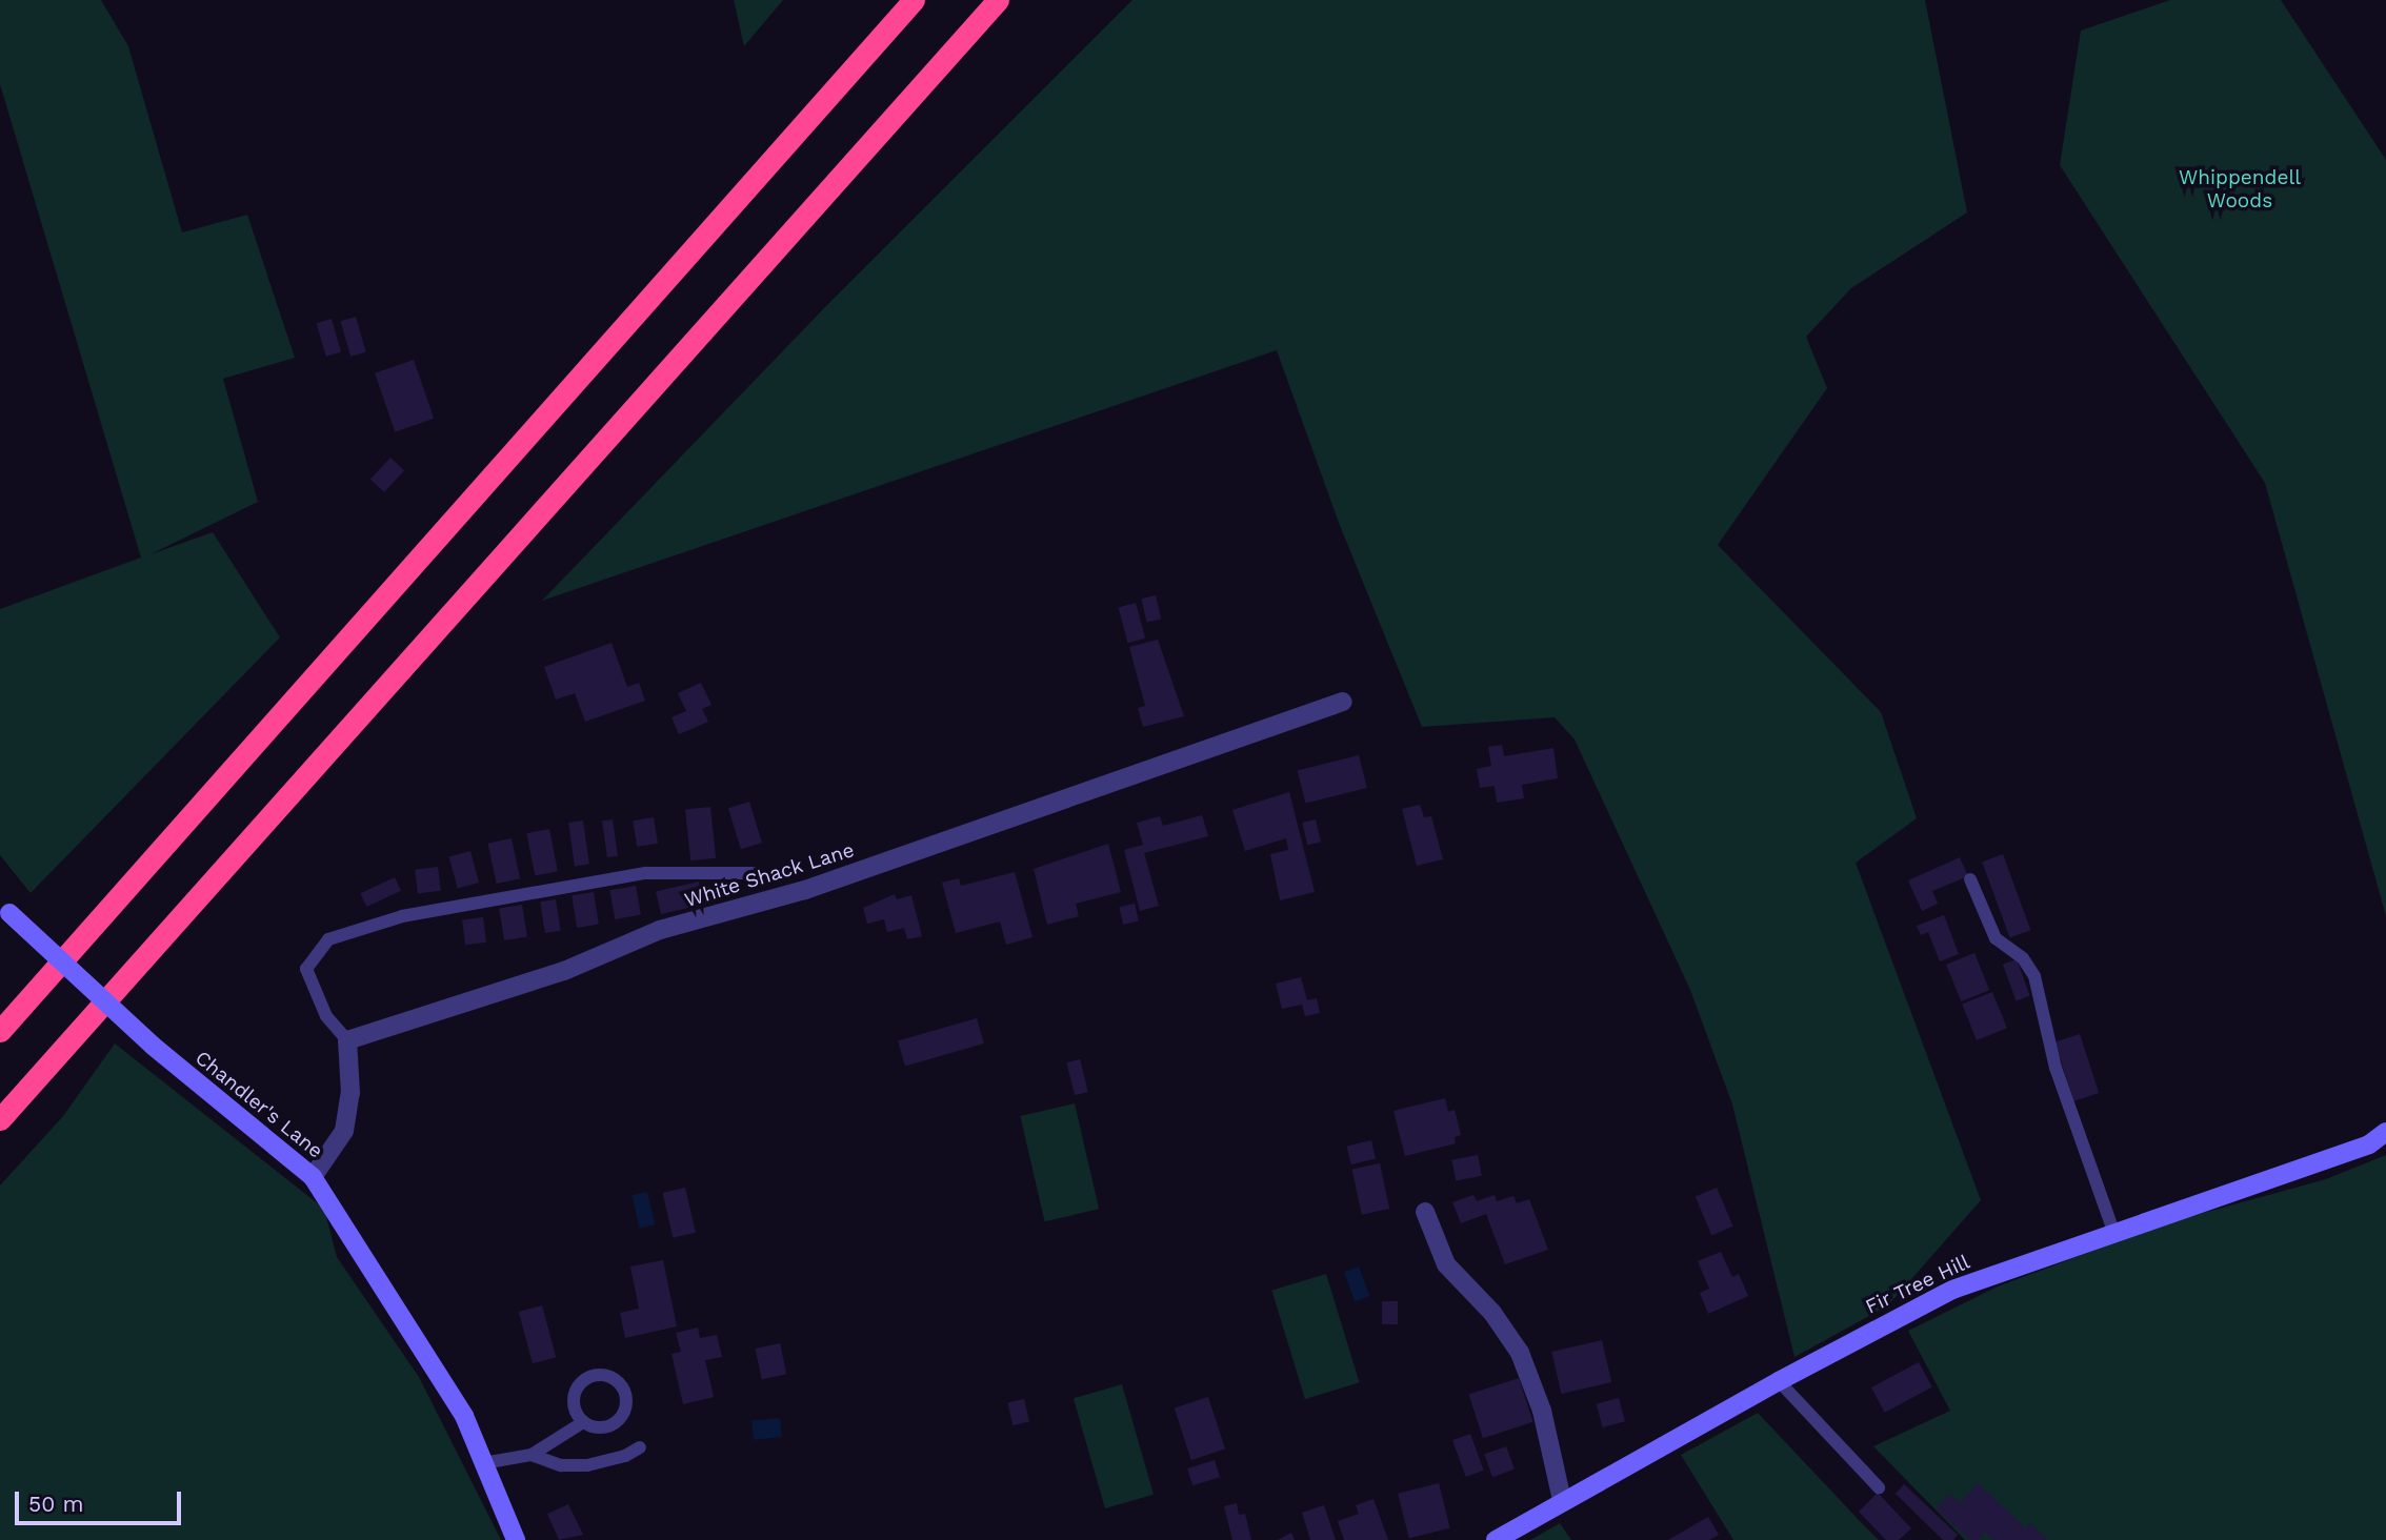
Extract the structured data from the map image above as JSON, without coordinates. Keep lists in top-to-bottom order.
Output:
{
  "streets": {
    "street": ["White Shack Lane", "Chandler's Lane", "Fir Tree Hill"]
  },
  "parks": ["Whippendell Woods"],
  "scale_bar": "50 m"
}
